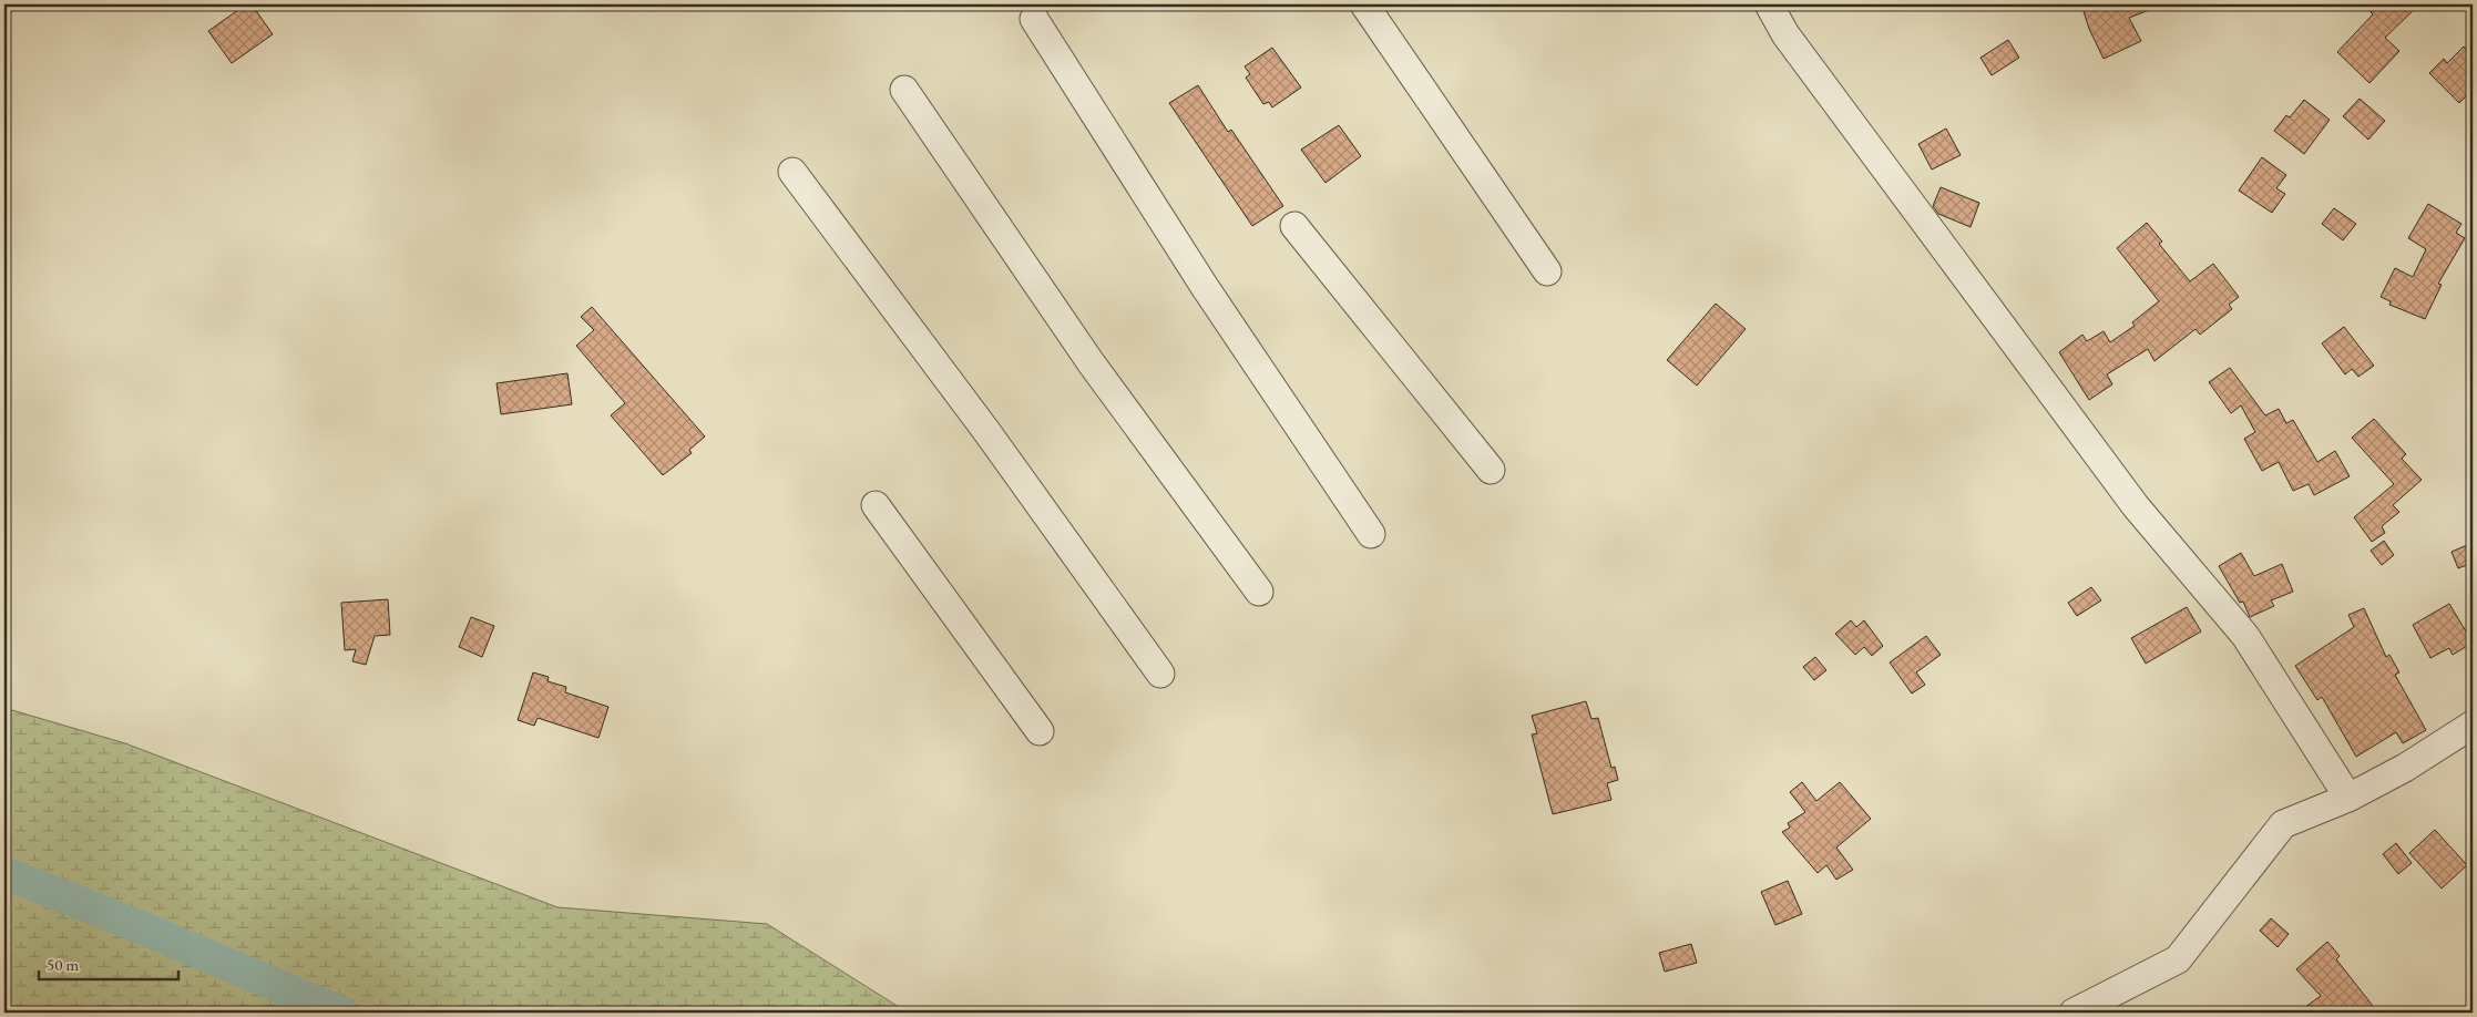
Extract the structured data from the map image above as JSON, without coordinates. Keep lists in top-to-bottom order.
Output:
{
  "scale_bar": "50 m"
}
